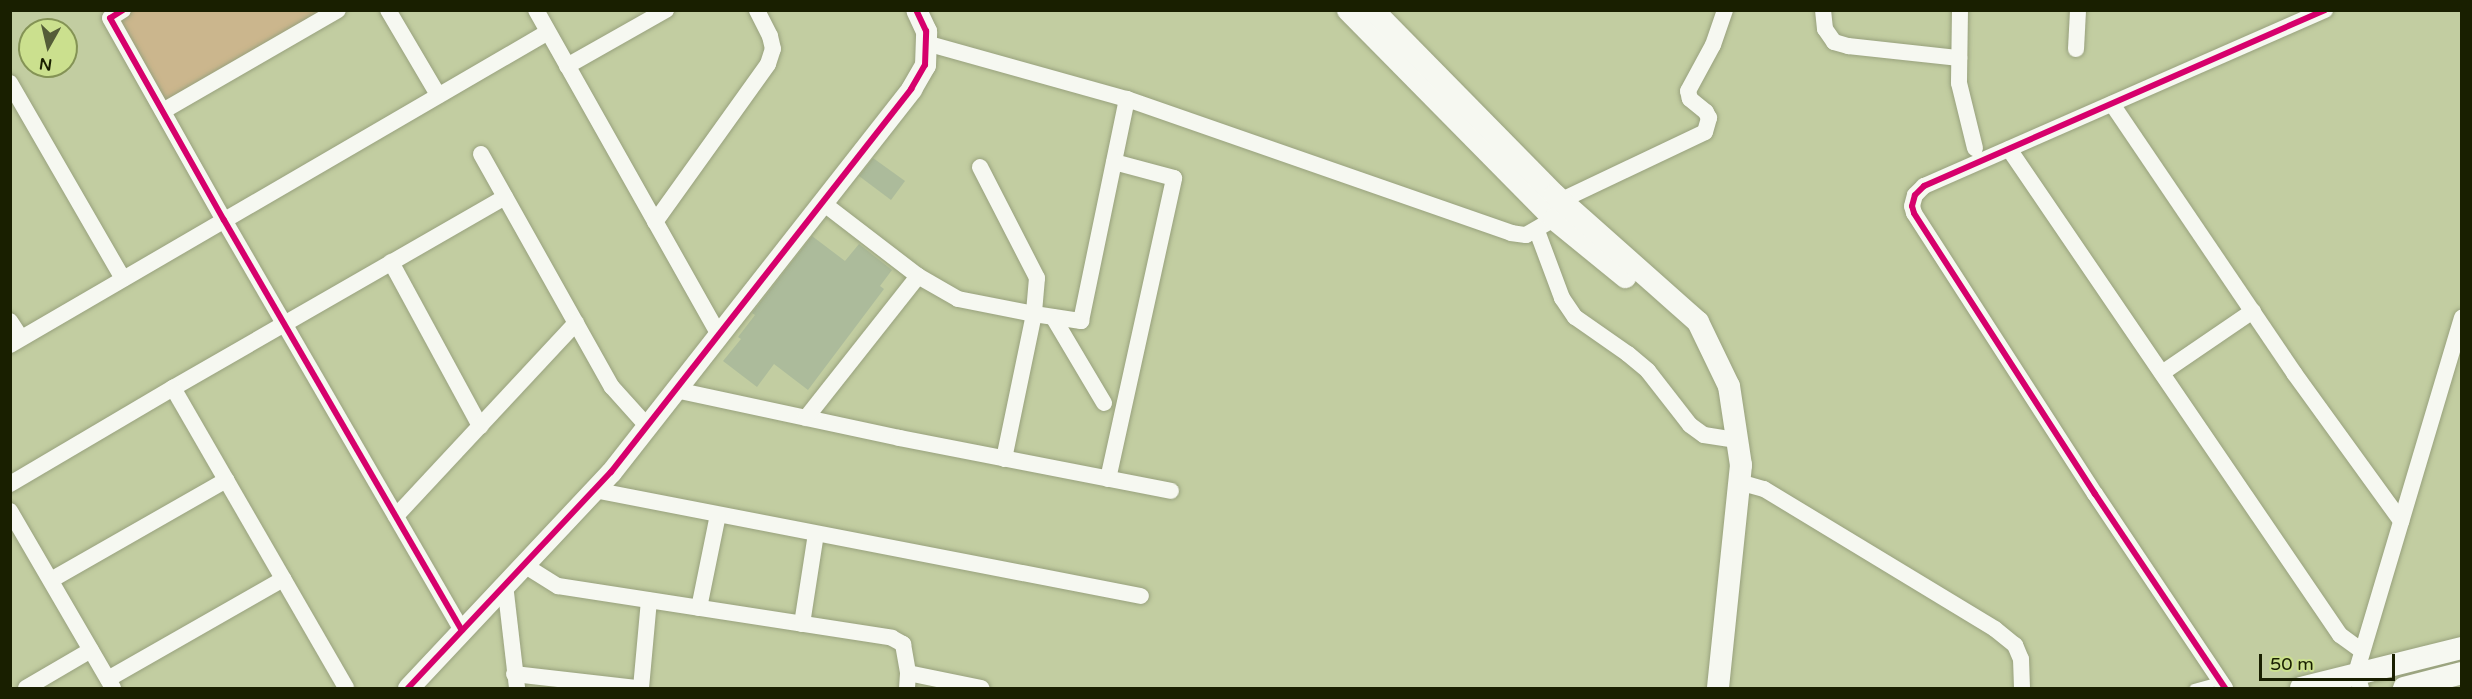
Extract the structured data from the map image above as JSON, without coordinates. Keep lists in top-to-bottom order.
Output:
{
  "scale_bar": "50 m",
  "north": "bottom"
}
